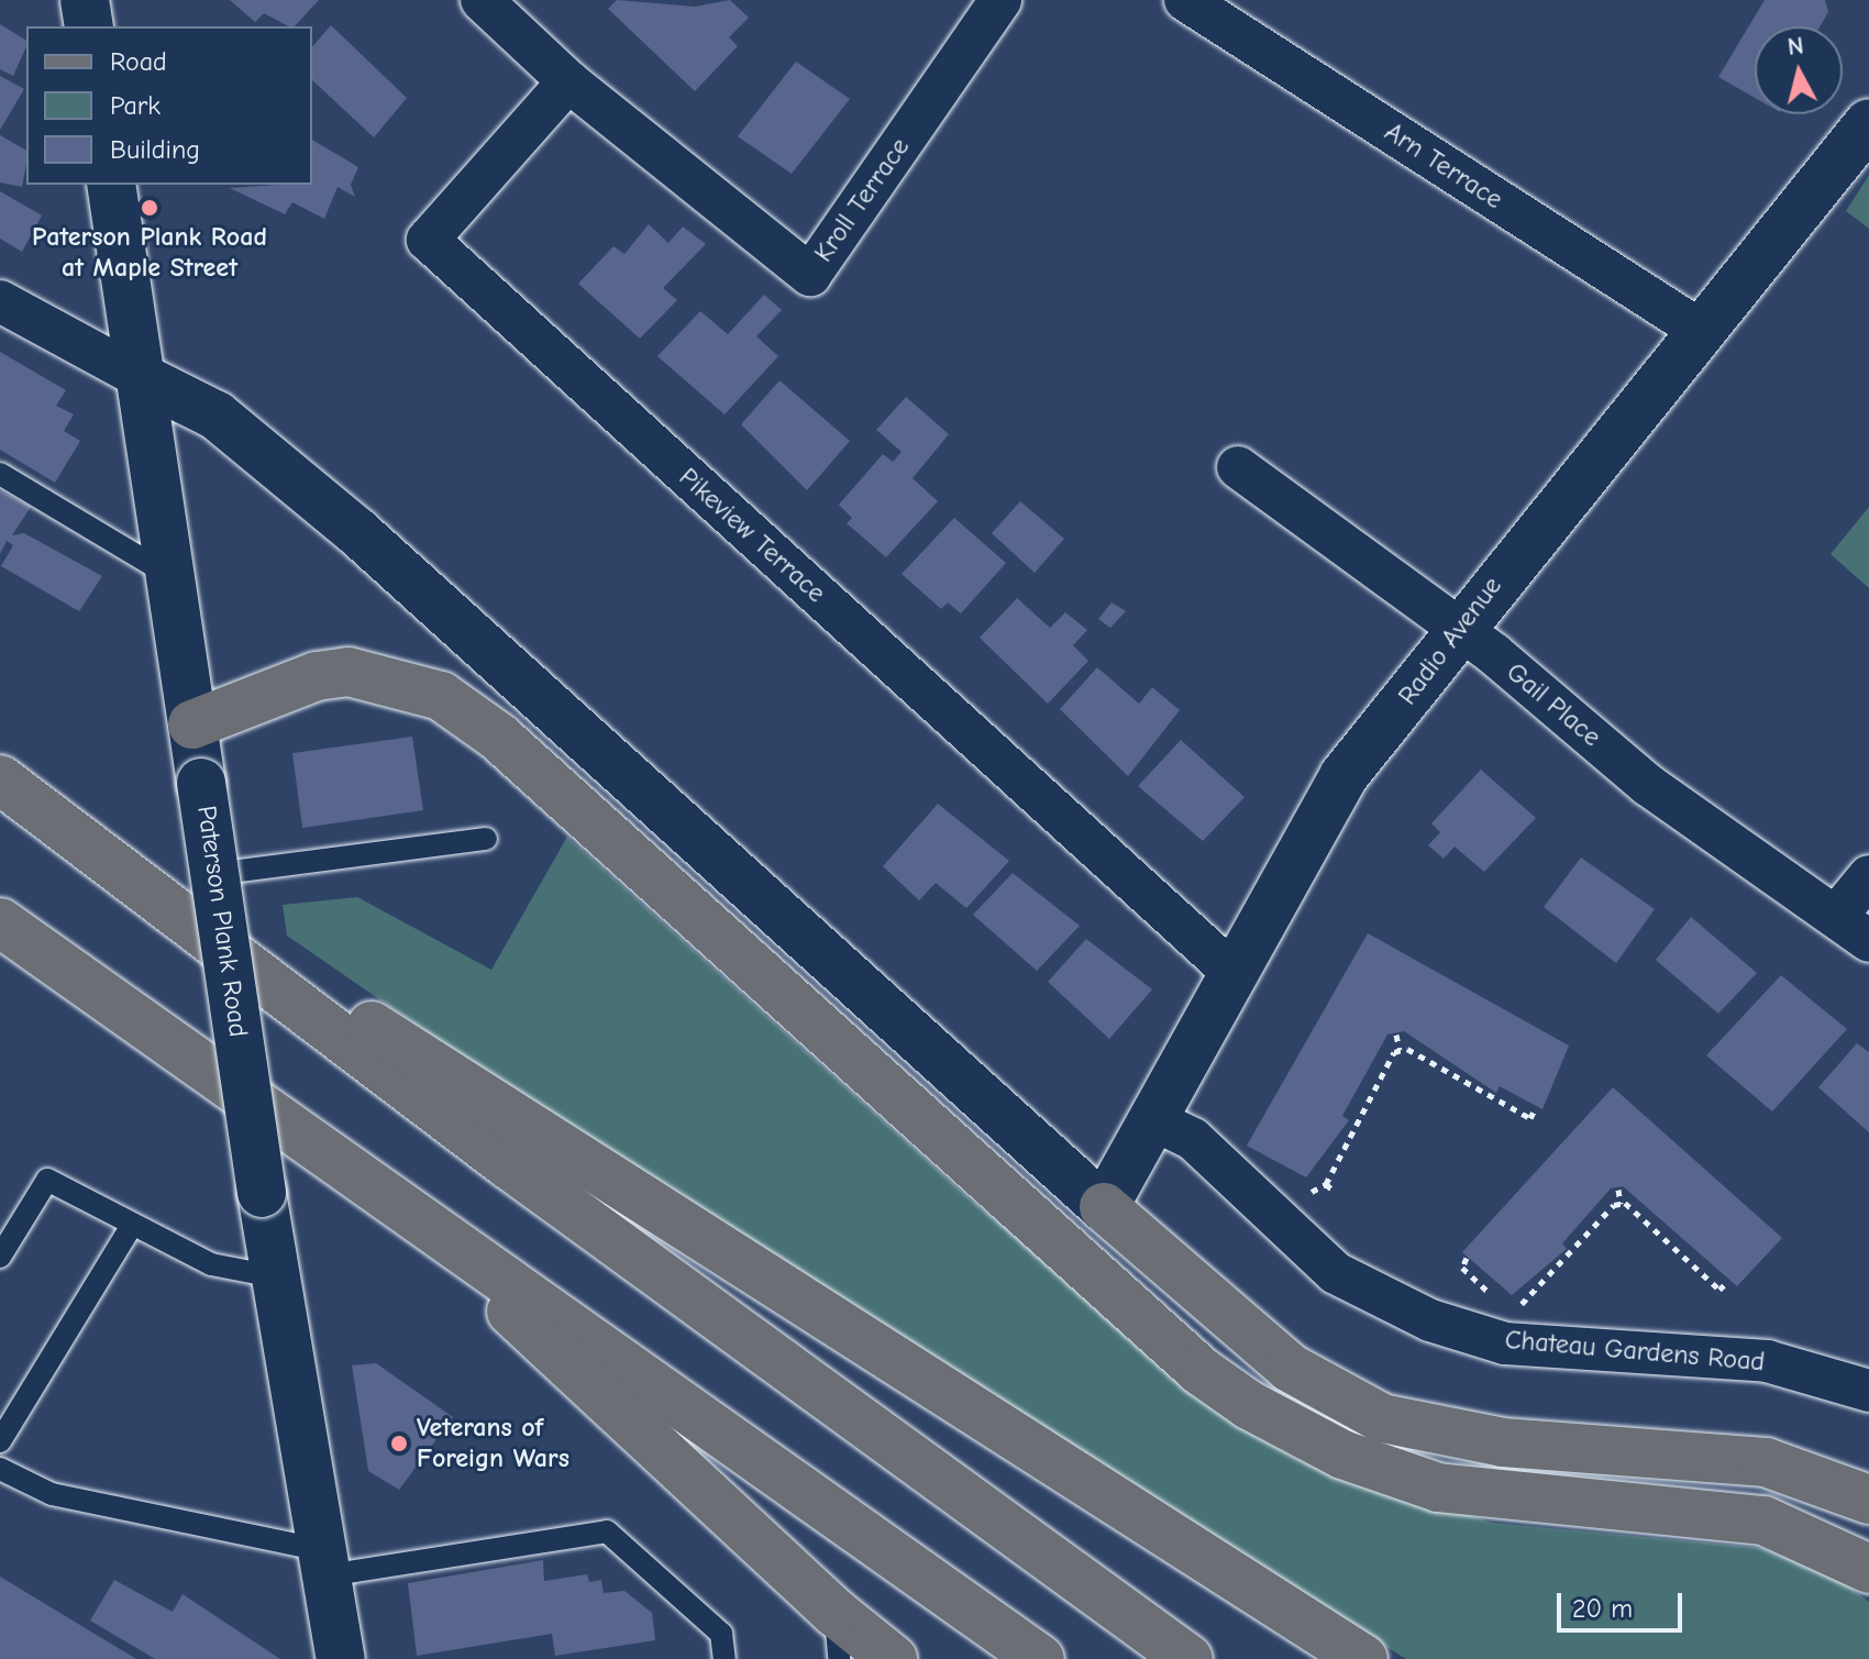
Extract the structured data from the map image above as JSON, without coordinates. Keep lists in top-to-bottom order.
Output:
{
  "streets": {
    "main road": ["Radio Avenue", "Paterson Plank Road"],
    "street": [
      "Arn Terrace",
      "Kroll Terrace",
      "Pikeview Terrace",
      "Gail Place",
      "Chateau Gardens Road"
    ]
  },
  "crossings": [
    ["Arn Terrace", "Radio Avenue"],
    ["Kroll Terrace", "Pikeview Terrace"],
    ["Pikeview Terrace", "Radio Avenue"],
    ["Radio Avenue", "Gail Place"],
    ["Radio Avenue", "Chateau Gardens Road"]
  ],
  "places": ["Paterson Plank Road at Maple Street", "Veterans of Foreign Wars"],
  "legend": ["Road", "Park", "Building"],
  "scale_bar": "20 m",
  "north": "top"
}
